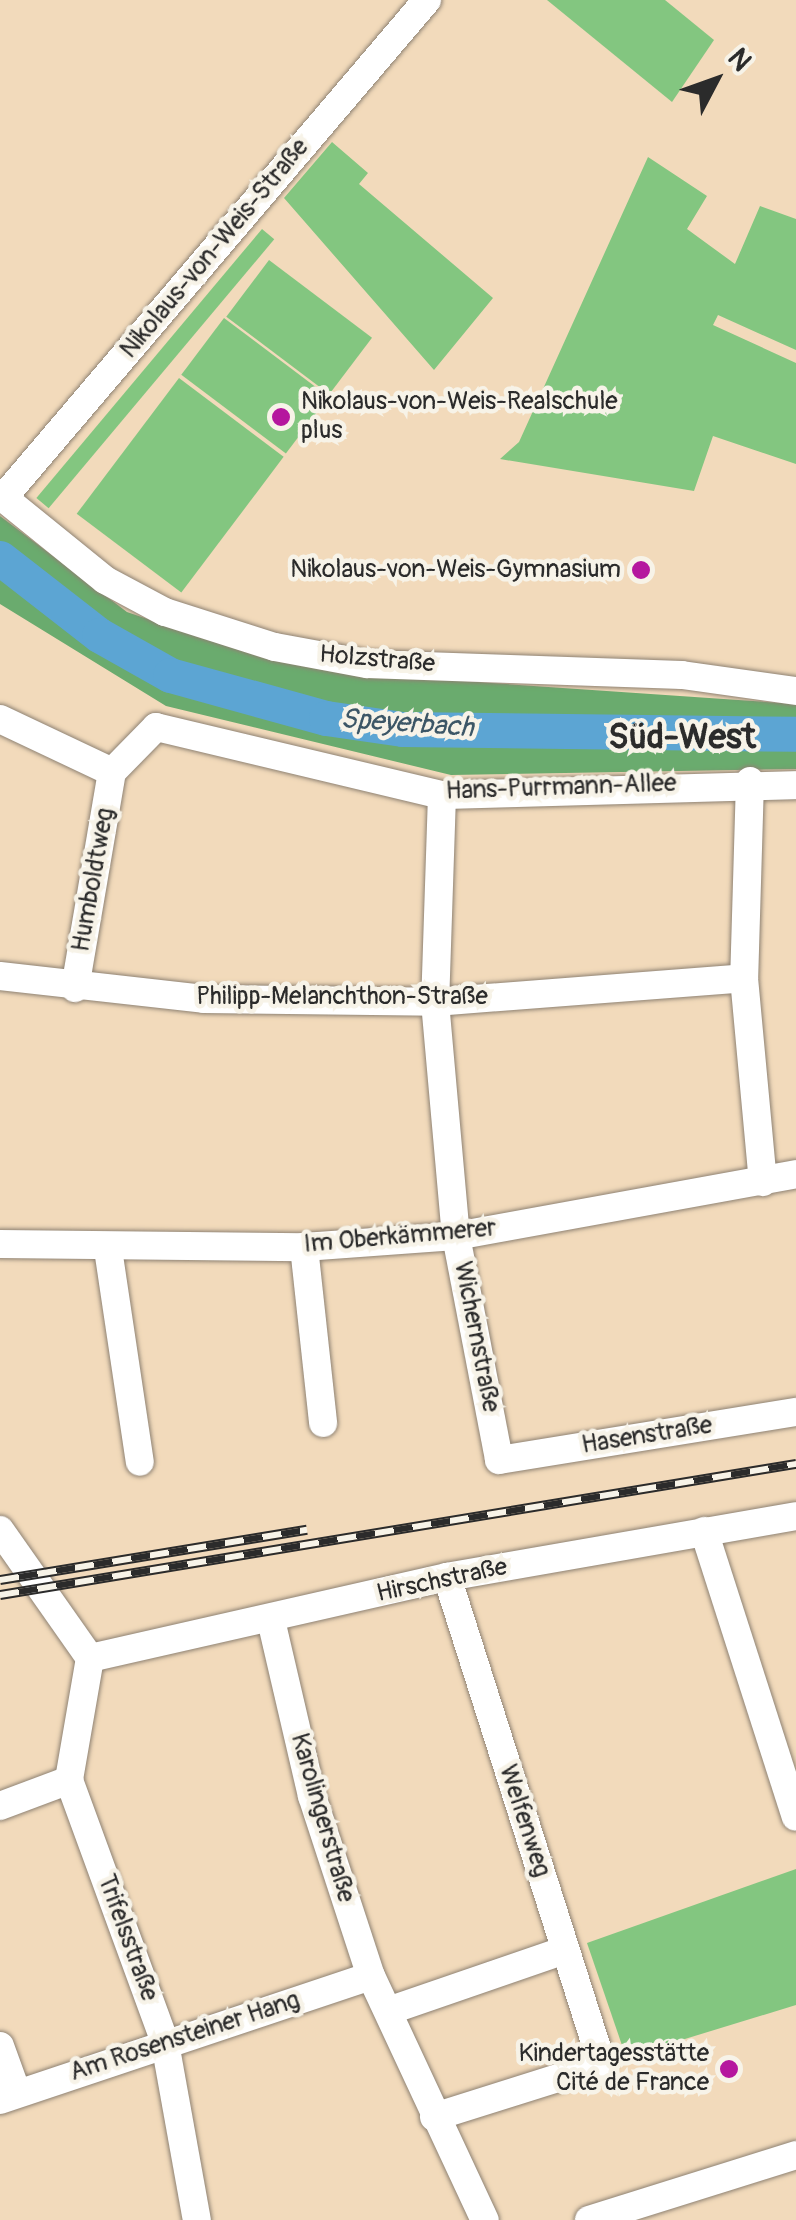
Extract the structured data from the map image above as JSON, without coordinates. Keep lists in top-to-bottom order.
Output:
{
  "streets": {
    "street": [
      "Nikolaus-von-Weis-Straße",
      "Holzstraße",
      "Hans-Purrmann-Allee",
      "Humboldtweg",
      "Philipp-Melanchthon-Straße",
      "Im Oberkämmerer",
      "Wichernstraße",
      "Hasenstraße",
      "Hirschstraße",
      "Karolingerstraße",
      "Welfenweg",
      "Trifelsstraße",
      "Am Rosensteiner Hang"
    ]
  },
  "crossings": [
    ["Nikolaus-von-Weis-Straße", "Holzstraße"],
    ["Hans-Purrmann-Allee", "Humboldtweg"],
    ["Hans-Purrmann-Allee", "Wichernstraße"],
    ["Humboldtweg", "Philipp-Melanchthon-Straße"],
    ["Philipp-Melanchthon-Straße", "Wichernstraße"],
    ["Im Oberkämmerer", "Wichernstraße"],
    ["Wichernstraße", "Hasenstraße"],
    ["Hirschstraße", "Karolingerstraße"],
    ["Hirschstraße", "Welfenweg"],
    ["Hirschstraße", "Trifelsstraße"],
    ["Karolingerstraße", "Welfenweg"],
    ["Karolingerstraße", "Am Rosensteiner Hang"],
    ["Trifelsstraße", "Am Rosensteiner Hang"]
  ],
  "districts": ["Süd-West"],
  "water": ["Speyerbach"],
  "places": ["Nikolaus-von-Weis-Realschule plus", "Nikolaus-von-Weis-Gymnasium", "Kindertagesstätte Cité de France"],
  "north": "top right"
}
